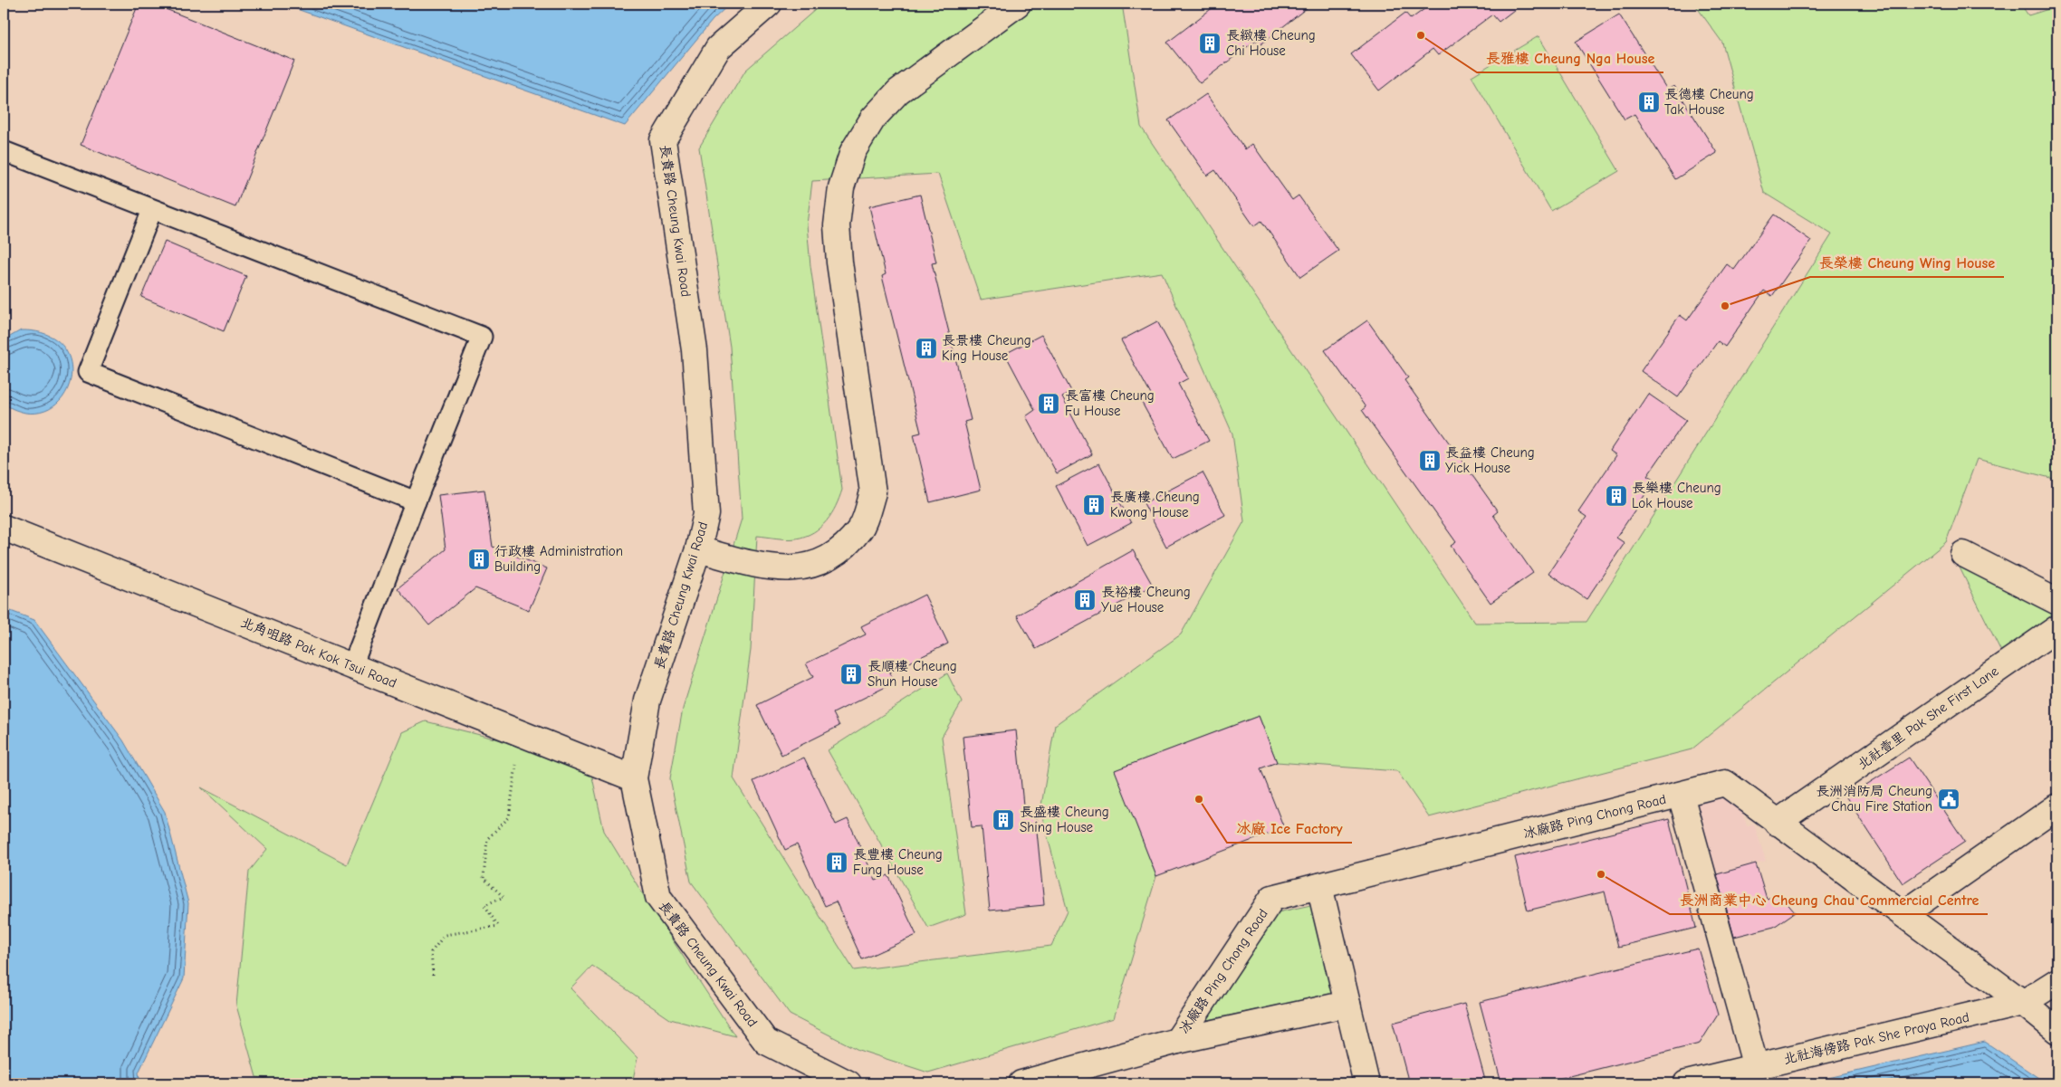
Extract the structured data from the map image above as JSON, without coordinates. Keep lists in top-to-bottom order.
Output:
{
  "streets": {
    "street": [
      "長貴路 Cheung Kwai Road",
      "北角咀路 Pak Kok Tsui Road",
      "北社壹里 Pak She First Lane",
      "冰廠路 Ping Chong Road",
      "北社海傍路 Pak She Praya Road"
    ]
  },
  "crossings": [
    ["長貴路 Cheung Kwai Road", "北角咀路 Pak Kok Tsui Road"],
    ["北社壹里 Pak She First Lane", "冰廠路 Ping Chong Road"],
    ["冰廠路 Ping Chong Road", "北社海傍路 Pak She Praya Road"]
  ],
  "places": {
    "other": [
      "長雅樓 Cheung Nga House",
      "長榮樓 Cheung Wing House",
      "冰廠 Ice Factory",
      "長洲商業中心 Cheung Chau Commercial Centre"
    ],
    "building": [
      "長緻樓 Cheung Chi House",
      "長德樓 Cheung Tak House",
      "長景樓 Cheung King House",
      "長富樓 Cheung Fu House",
      "長益樓 Cheung Yick House",
      "長樂樓 Cheung Lok House",
      "長廣樓 Cheung Kwong House",
      "行政樓 Administration Building",
      "長裕樓 Cheung Yue House",
      "長順樓 Cheung Shun House",
      "長盛樓 Cheung Shing House",
      "長豐樓 Cheung Fung House"
    ],
    "public building": ["長洲消防局 Cheung Chau Fire Station"]
  }
}
